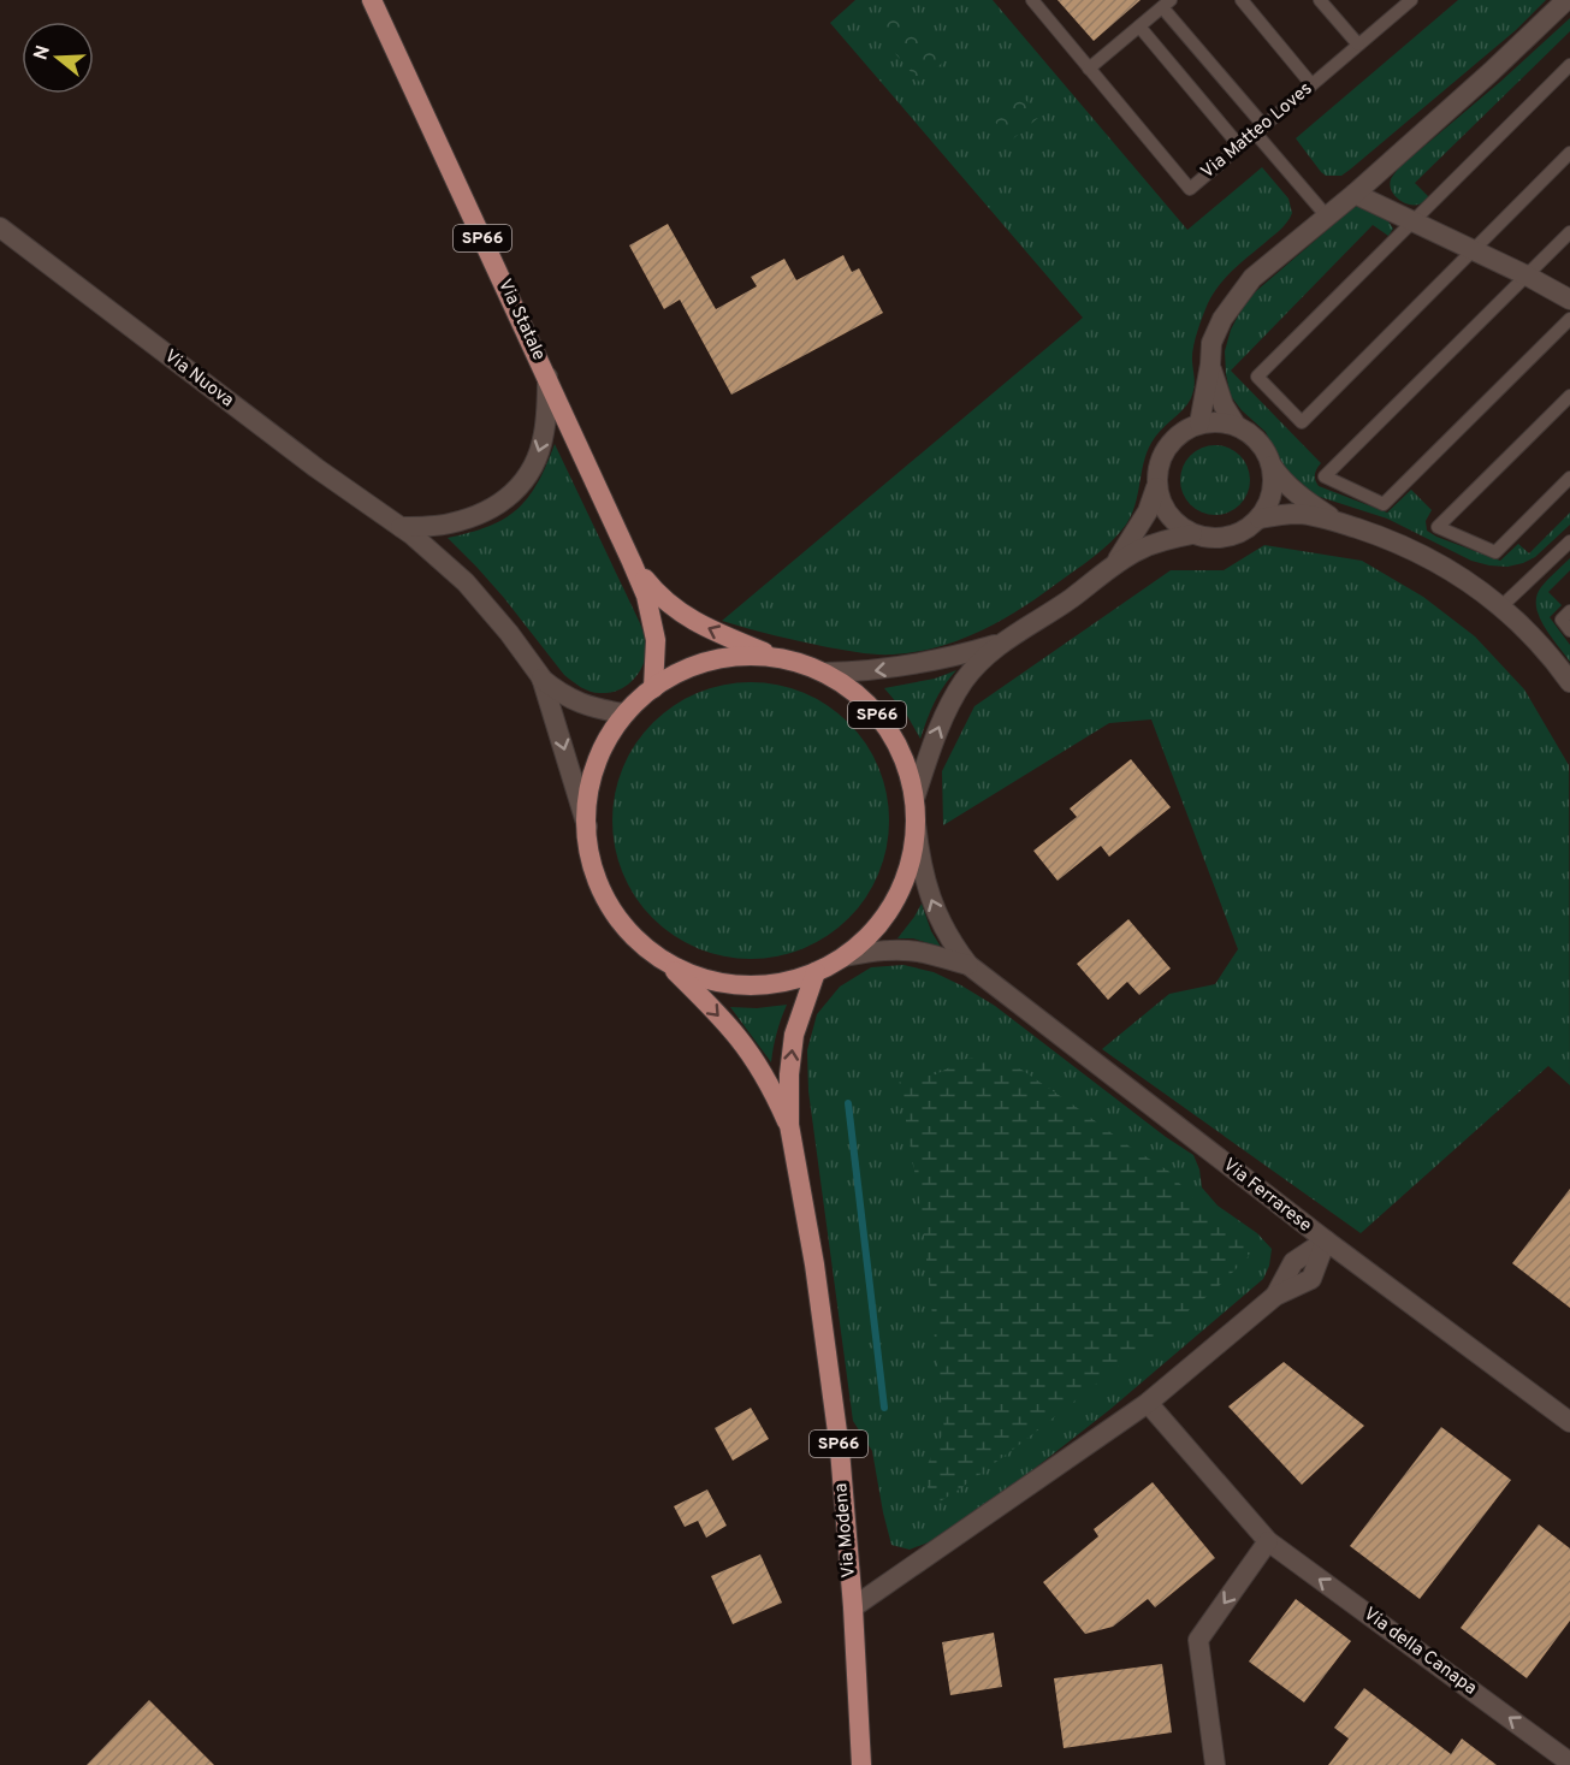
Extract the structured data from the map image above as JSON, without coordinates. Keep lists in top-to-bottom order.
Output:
{
  "streets": {
    "main road": ["SP66", "Via Statale", "Via Modena"],
    "street": ["Via Nuova", "Via Ferrarese", "Via della Canapa"],
    "lane": ["Via Matteo Loves"]
  },
  "crossings": [
    ["Via Statale", "Via Modena"],
    ["Via Nuova", "Via Modena"],
    ["Via Ferrarese", "Via Modena"]
  ],
  "one_way": ["Via della Canapa"],
  "north": "left"
}
